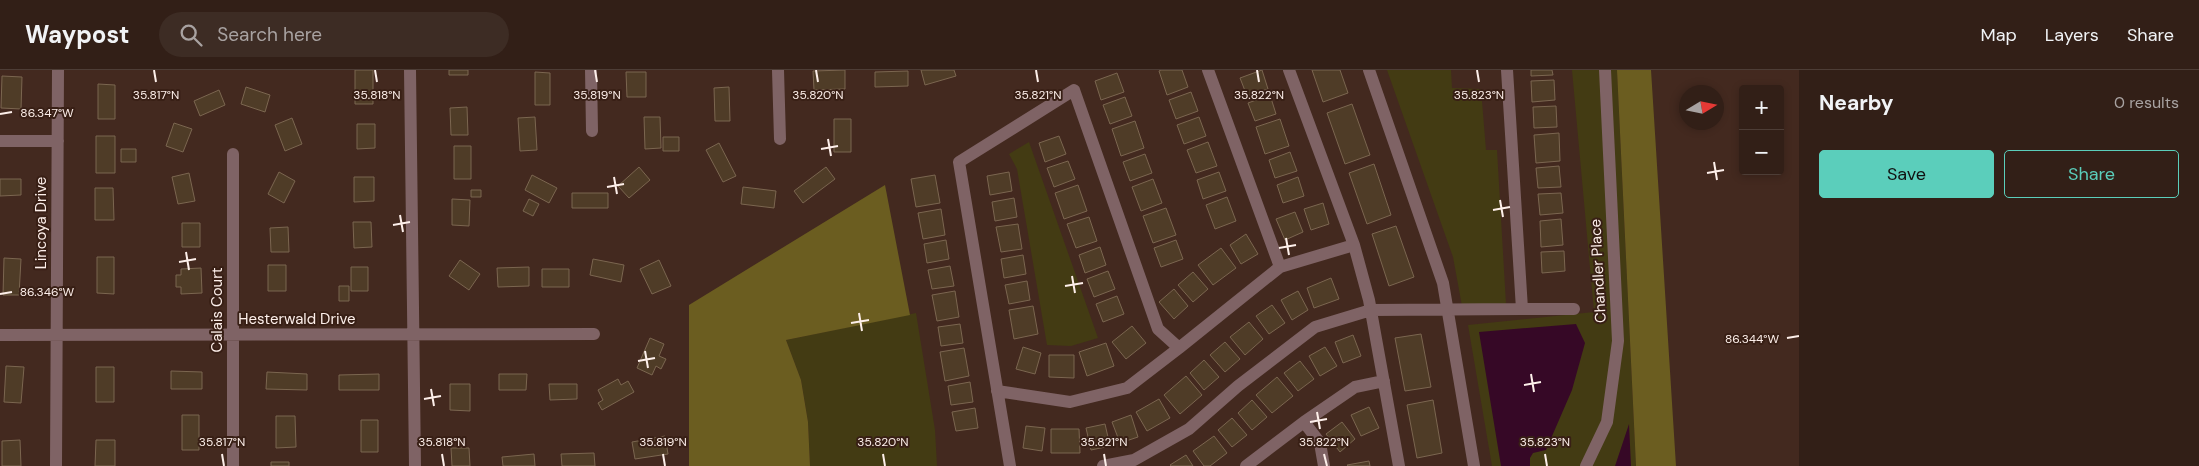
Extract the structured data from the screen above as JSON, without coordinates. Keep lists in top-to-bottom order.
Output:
{
  "streets": {
    "street": [
      "Lincoya Drive",
      "Chandler Place",
      "Calais Court",
      "Hesterwald Drive"
    ]
  },
  "crossings": [
    ["Lincoya Drive", "Hesterwald Drive"],
    ["Calais Court", "Hesterwald Drive"]
  ],
  "north": "right",
  "page": {
    "header": "Waypost",
    "search": "Search here",
    "nav": ["Map", "Layers", "Share"],
    "heading": ["Nearby", "0 results"],
    "map_buttons": ["+", "−"],
    "buttons": ["Save", "Share"]
  },
  "coordinates": [
    "35.822°N",
    "35.823°N",
    "35.817°N",
    "35.818°N",
    "35.819°N",
    "35.820°N",
    "35.821°N",
    "86.347°W",
    "86.346°W",
    "86.344°W"
  ]
}
